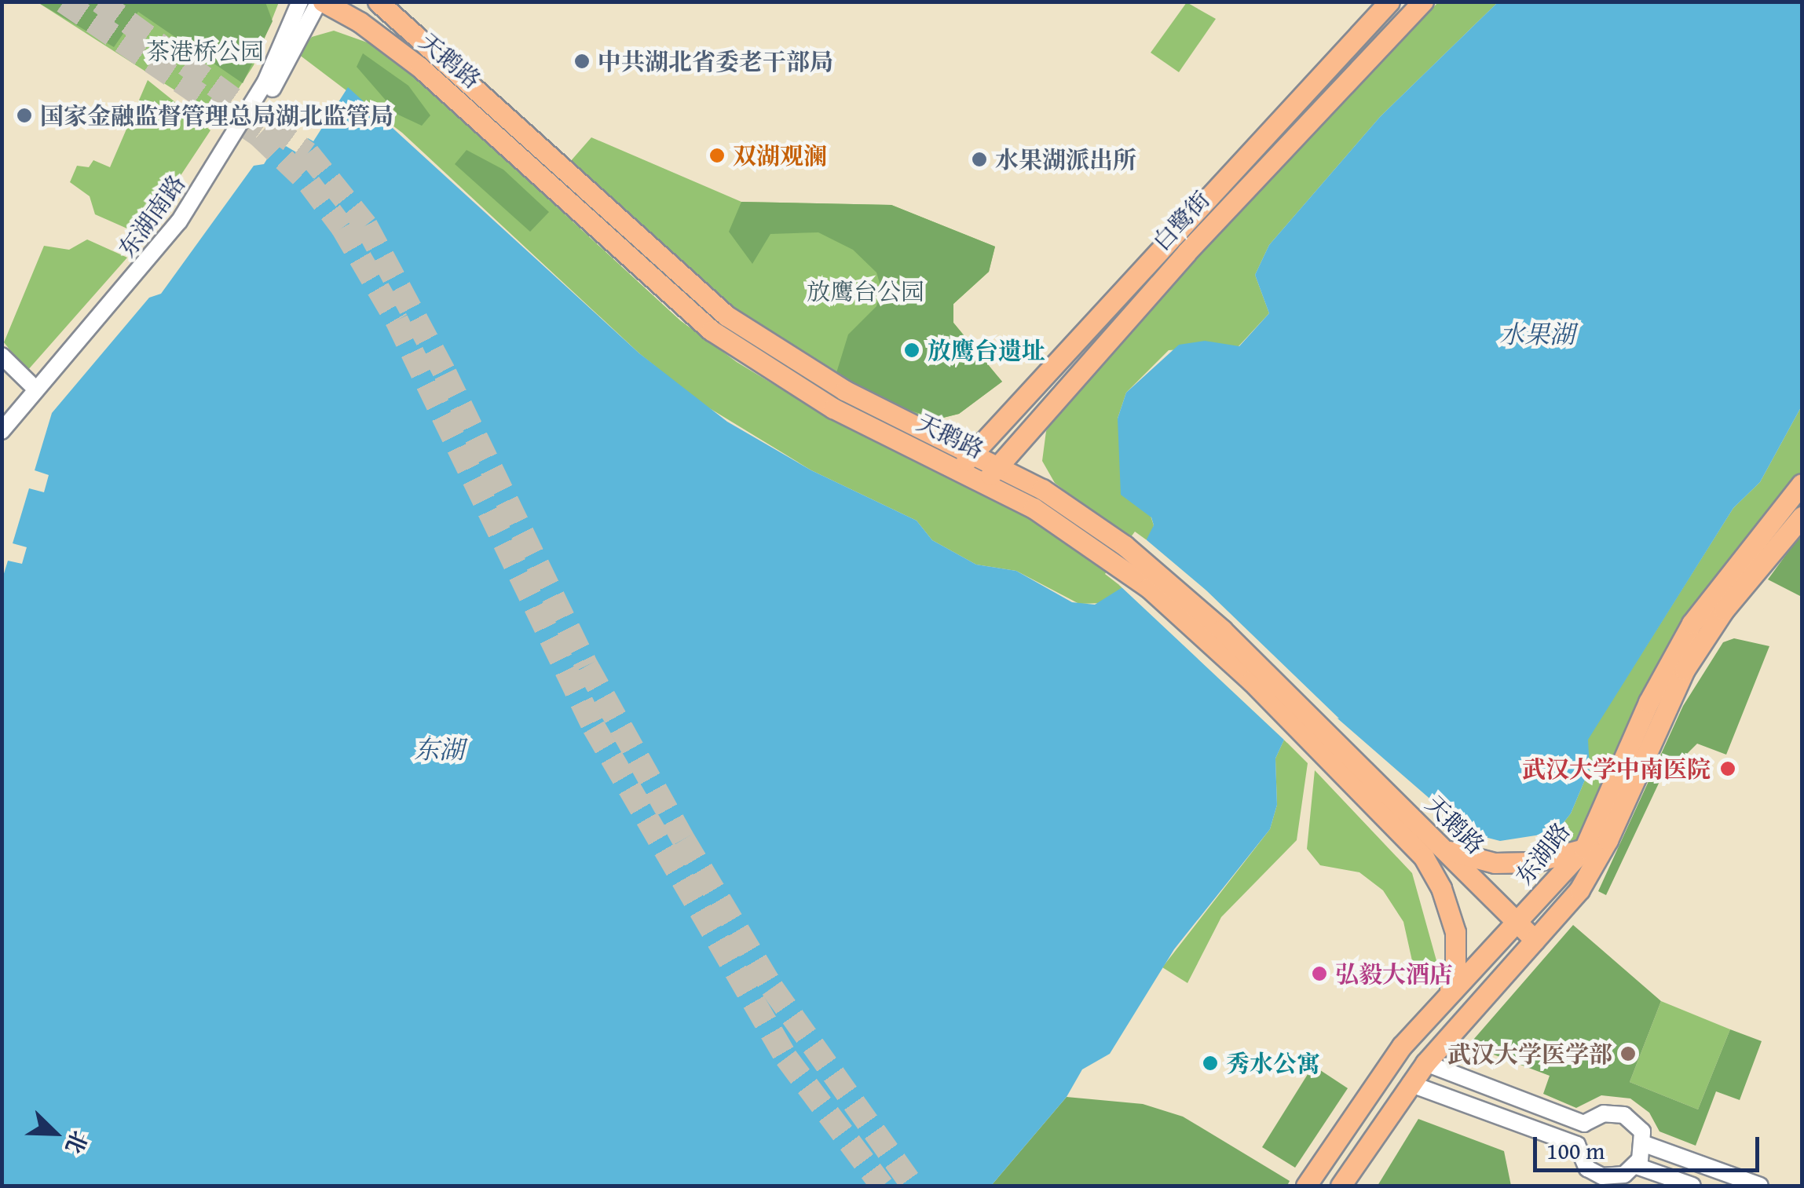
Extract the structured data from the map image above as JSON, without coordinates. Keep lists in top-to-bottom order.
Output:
{
  "streets": {
    "main road": ["天鹅路", "白鹭街", "东湖路"],
    "street": ["东湖南路"]
  },
  "crossings": [
    ["天鹅路", "白鹭街"],
    ["天鹅路", "东湖路"]
  ],
  "water": ["水果湖", "东湖"],
  "parks": ["茶港桥公园", "放鹰台公园"],
  "places": [
    "中共湖北省委老干部局",
    "国家金融监督管理总局湖北监管局",
    "双湖观澜",
    "水果湖派出所",
    "放鹰台遗址",
    "武汉大学中南医院",
    "弘毅大酒店",
    "武汉大学医学部",
    "秀水公寓"
  ],
  "scale_bar": "100 m",
  "north": "bottom right"
}
